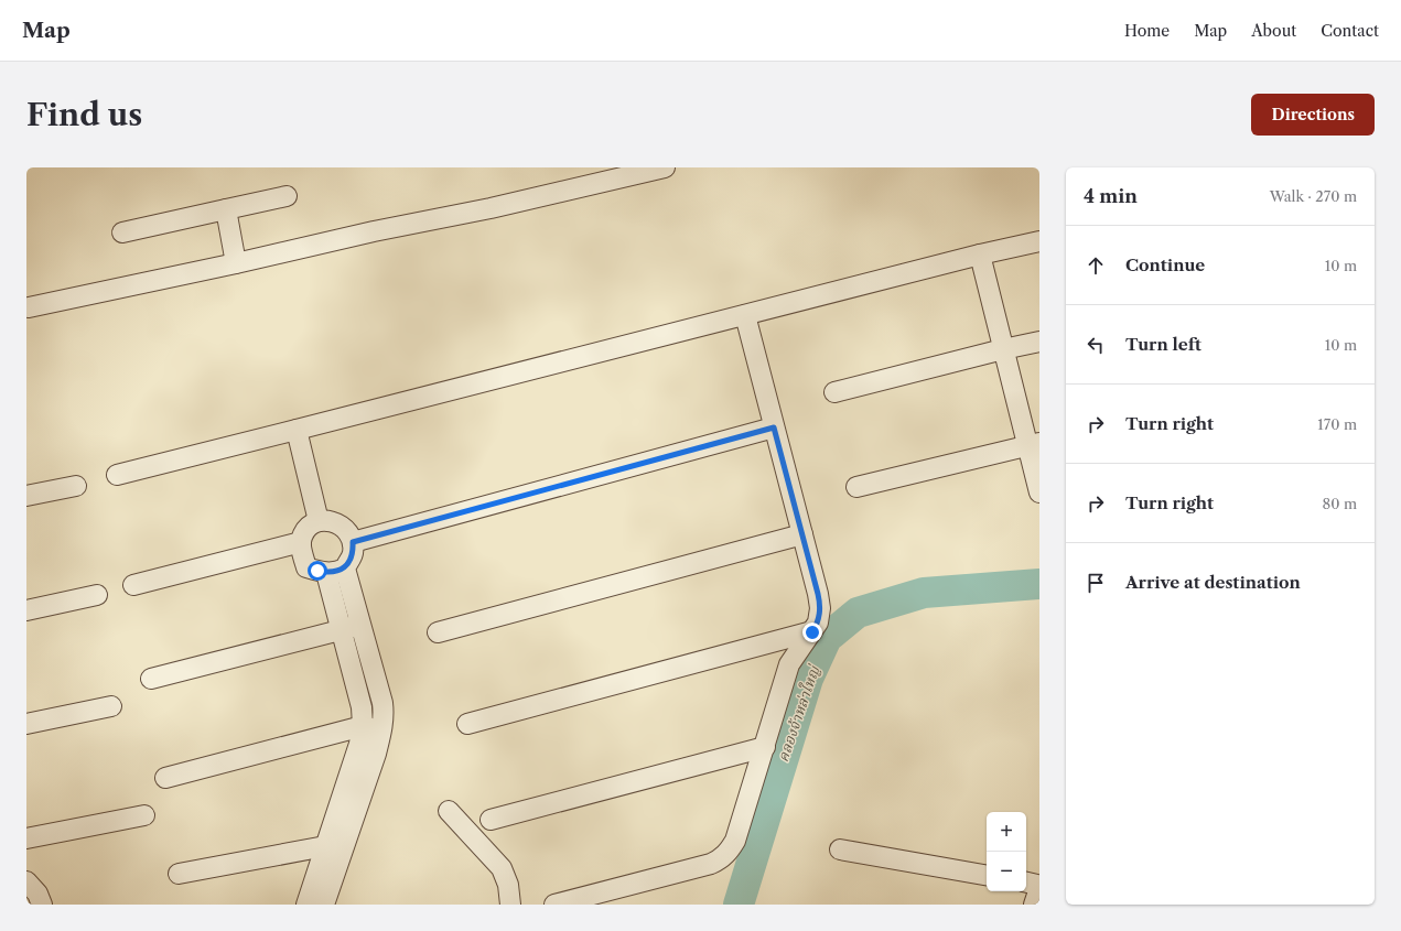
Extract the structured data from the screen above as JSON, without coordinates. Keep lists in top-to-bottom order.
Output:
{
  "water": ["คลองจ้าหล่าใหญ่"],
  "page": {
    "header": "Map",
    "nav": [
      "Home",
      "Map",
      "About",
      "Contact"
    ],
    "buttons": "Directions",
    "title": "Find us",
    "heading": ["4 min", "Walk · 270 m"],
    "list": [
      ["Continue", "10 m"],
      ["Turn left", "10 m"],
      ["Turn right", "170 m"],
      ["Turn right", "80 m"],
      "Arrive at destination"
    ],
    "map_buttons": ["+", "−"]
  }
}
